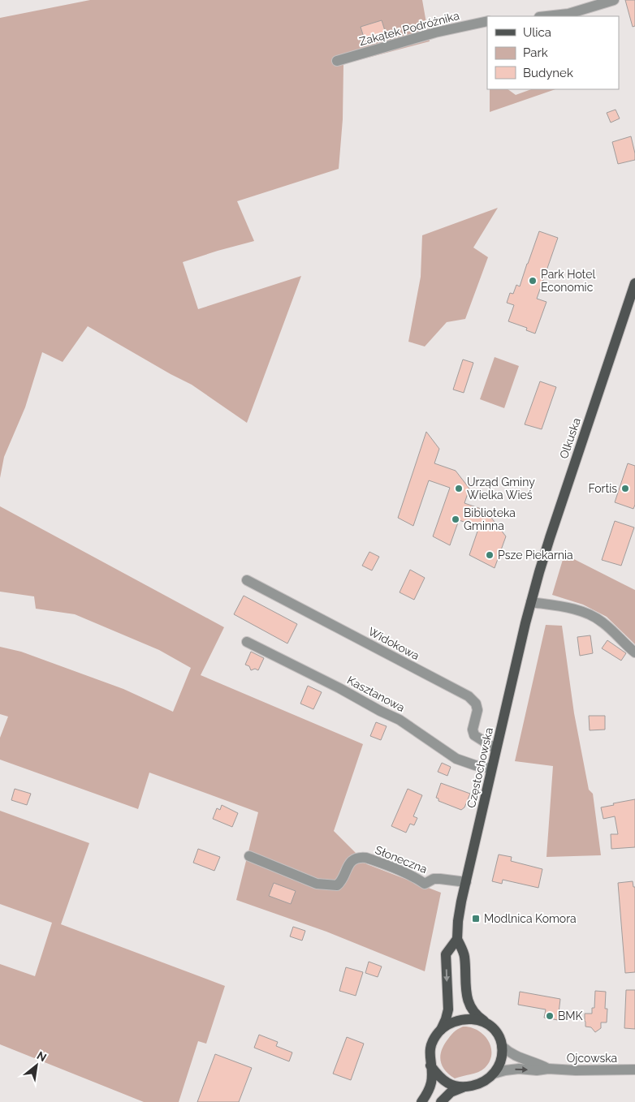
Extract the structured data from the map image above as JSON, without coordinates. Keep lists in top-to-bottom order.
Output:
{
  "streets": {
    "main road": ["Olkuska", "Częstochowska"],
    "street": [
      "Zakątek Podróżnika",
      "Widokowa",
      "Kasztanowa",
      "Słoneczna",
      "Ojcowska"
    ]
  },
  "crossings": [
    ["Olkuska", "Częstochowska"],
    ["Widokowa", "Częstochowska"],
    ["Kasztanowa", "Częstochowska"],
    ["Częstochowska", "Słoneczna"],
    ["Częstochowska", "Ojcowska"]
  ],
  "places": {
    "other": [
      "Park Hotel Economic",
      "Urząd Gminy Wielka Wieś",
      "Fortis",
      "Biblioteka Gminna",
      "Psze Piekarnia",
      "BMK"
    ],
    "transit": ["Modlnica Komora"]
  },
  "legend": ["Ulica", "Park", "Budynek"],
  "north": "top right"
}
